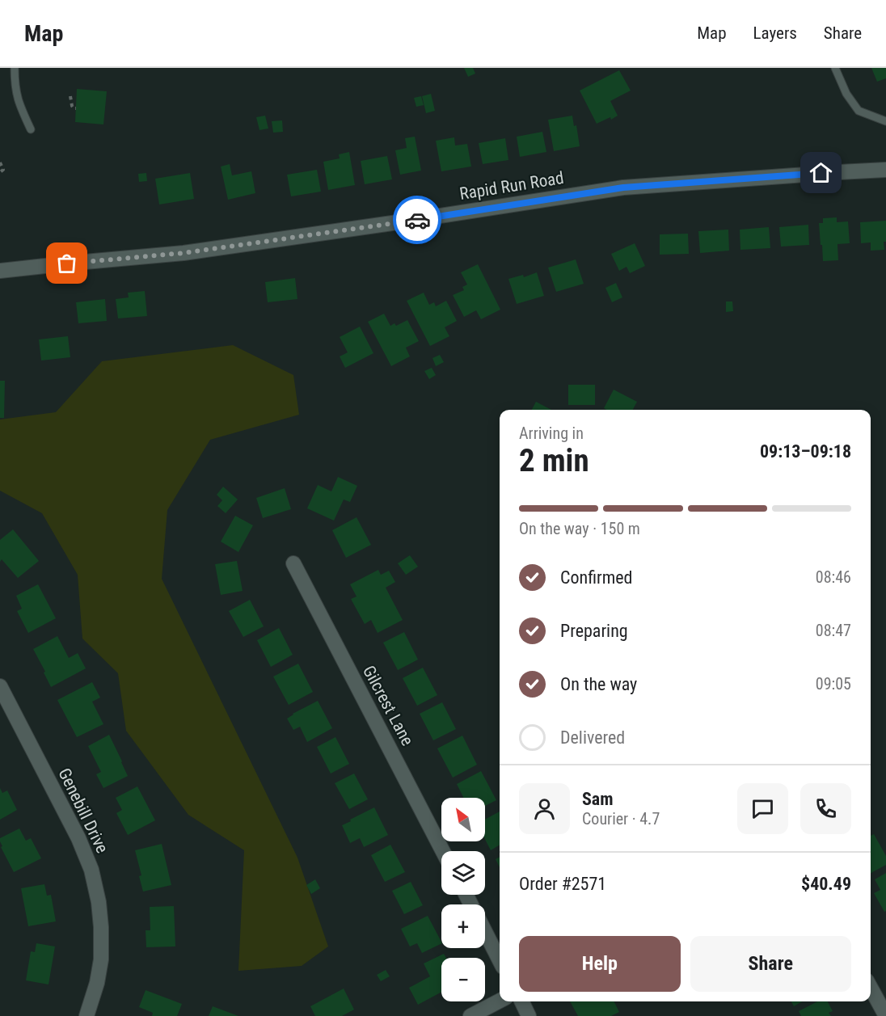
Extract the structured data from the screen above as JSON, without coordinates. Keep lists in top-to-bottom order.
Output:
{
  "streets": {
    "street": ["Rapid Run Road", "Gilcrest Lane", "Genebill Drive"]
  },
  "north": "top left",
  "page": {
    "header": "Map",
    "nav": ["Map", "Layers", "Share"],
    "heading": ["2 min", "Arriving in", "09:13–09:18"],
    "panel": [
      "Sam",
      "Courier · 4.7",
      "Order #2571",
      "$40.49"
    ],
    "bar": "On the way · 150 m",
    "list": [
      ["Confirmed", "08:46"],
      ["Preparing", "08:47"],
      ["On the way", "09:05"],
      "Delivered"
    ],
    "map_buttons": ["+", "−"],
    "buttons": ["Help", "Share"]
  }
}
